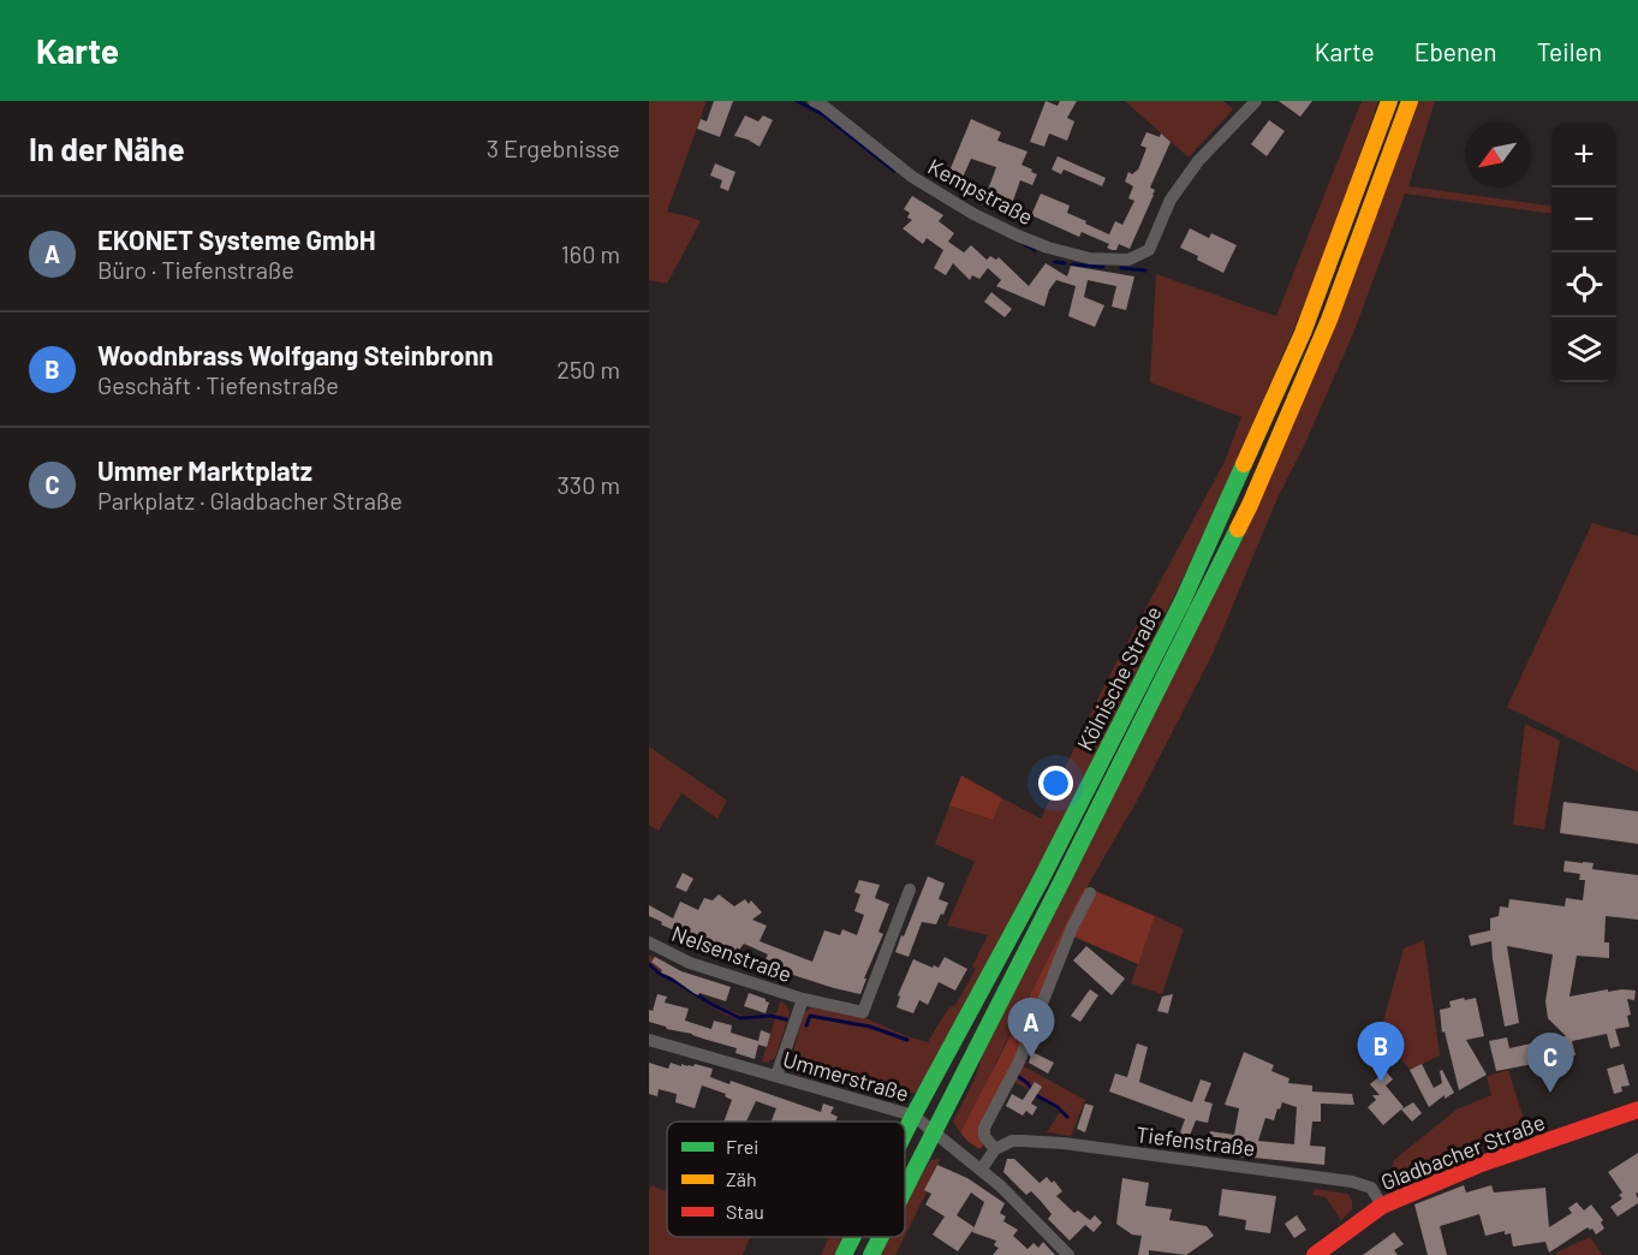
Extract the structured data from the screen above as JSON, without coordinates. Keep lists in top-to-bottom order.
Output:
{
  "streets": {
    "main road": ["Kölnische Straße", "Gladbacher Straße"],
    "street": [
      "Kempstraße",
      "Nelsenstraße",
      "Ummerstraße",
      "Tiefenstraße"
    ]
  },
  "crossings": [
    ["Kölnische Straße", "Ummerstraße"],
    ["Nelsenstraße", "Ummerstraße"],
    ["Tiefenstraße", "Gladbacher Straße"]
  ],
  "legend": ["Frei", "Zäh", "Stau"],
  "north": "bottom left",
  "page": {
    "header": "Karte",
    "nav": ["Karte", "Ebenen", "Teilen"],
    "heading": ["In der Nähe", "3 Ergebnisse"],
    "map_buttons": ["+", "−"],
    "list": [
      {
        "mark": "A",
        "name": "EKONET Systeme GmbH",
        "note": "Büro · Tiefenstraße",
        "value": "160 m"
      },
      {
        "mark": "B",
        "name": "Woodnbrass Wolfgang Steinbronn",
        "note": "Geschäft · Tiefenstraße",
        "value": "250 m"
      },
      {
        "mark": "C",
        "name": "Ummer Marktplatz",
        "note": "Parkplatz · Gladbacher Straße",
        "value": "330 m"
      }
    ],
    "pins": ["A", "B", "C"]
  }
}
